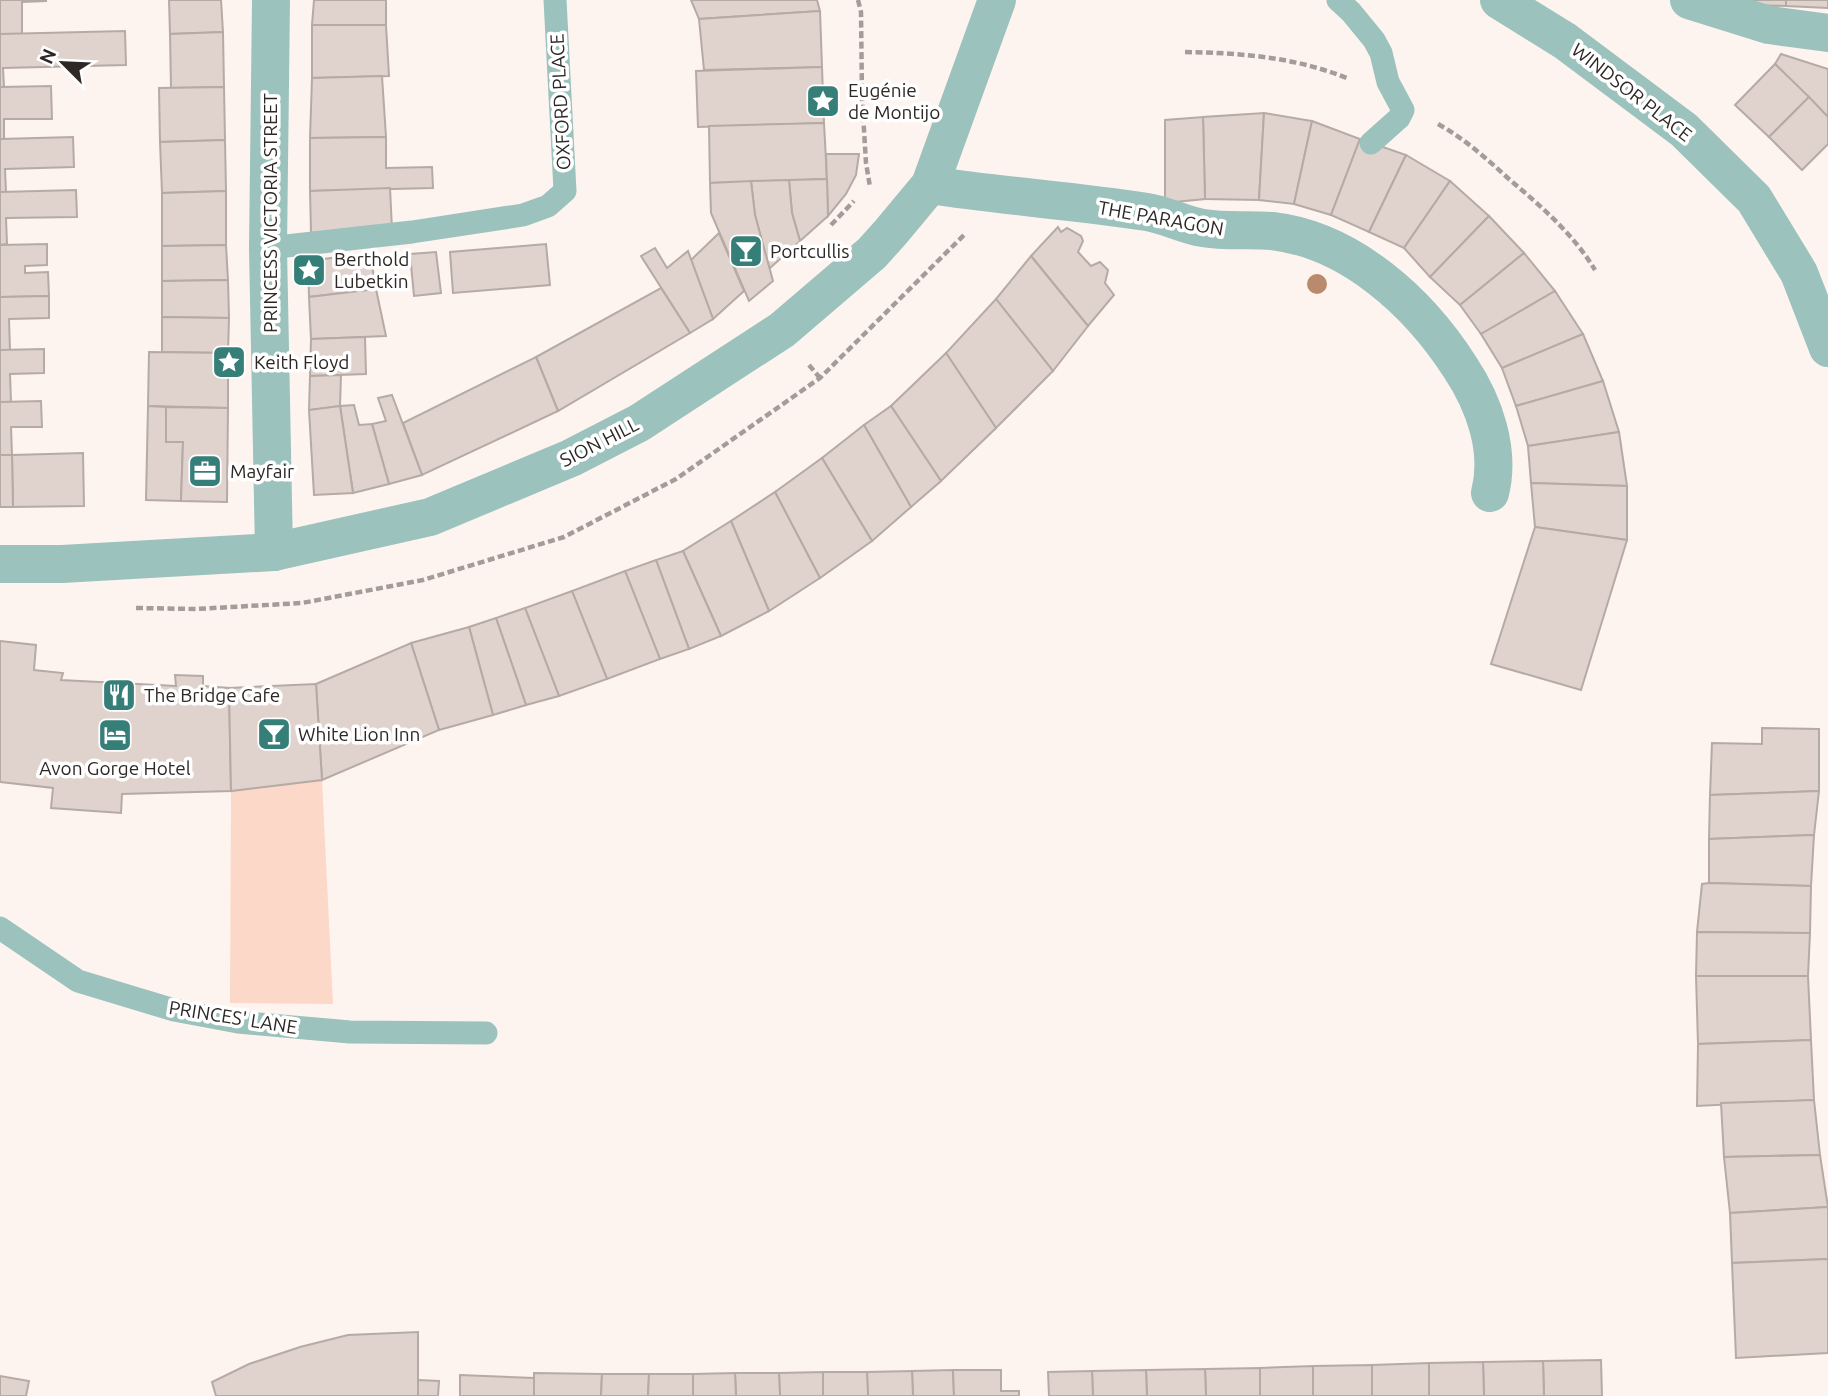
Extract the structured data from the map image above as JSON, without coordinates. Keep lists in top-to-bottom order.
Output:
{
  "streets": {
    "street": [
      "WINDSOR PLACE",
      "PRINCESS VICTORIA STREET",
      "THE PARAGON",
      "SION HILL"
    ],
    "lane": ["OXFORD PLACE", "PRINCES' LANE"]
  },
  "crossings": [
    ["OXFORD PLACE", "PRINCESS VICTORIA STREET"],
    ["PRINCESS VICTORIA STREET", "SION HILL"],
    ["THE PARAGON", "SION HILL"]
  ],
  "places": {
    "place": ["Eugénie de Montijo", "Berthold Lubetkin", "Keith Floyd"],
    "bar": ["Portcullis", "White Lion Inn"],
    "office": ["Mayfair"],
    "restaurant": ["The Bridge Cafe"],
    "hotel": ["Avon Gorge Hotel"]
  },
  "north": "top left"
}
